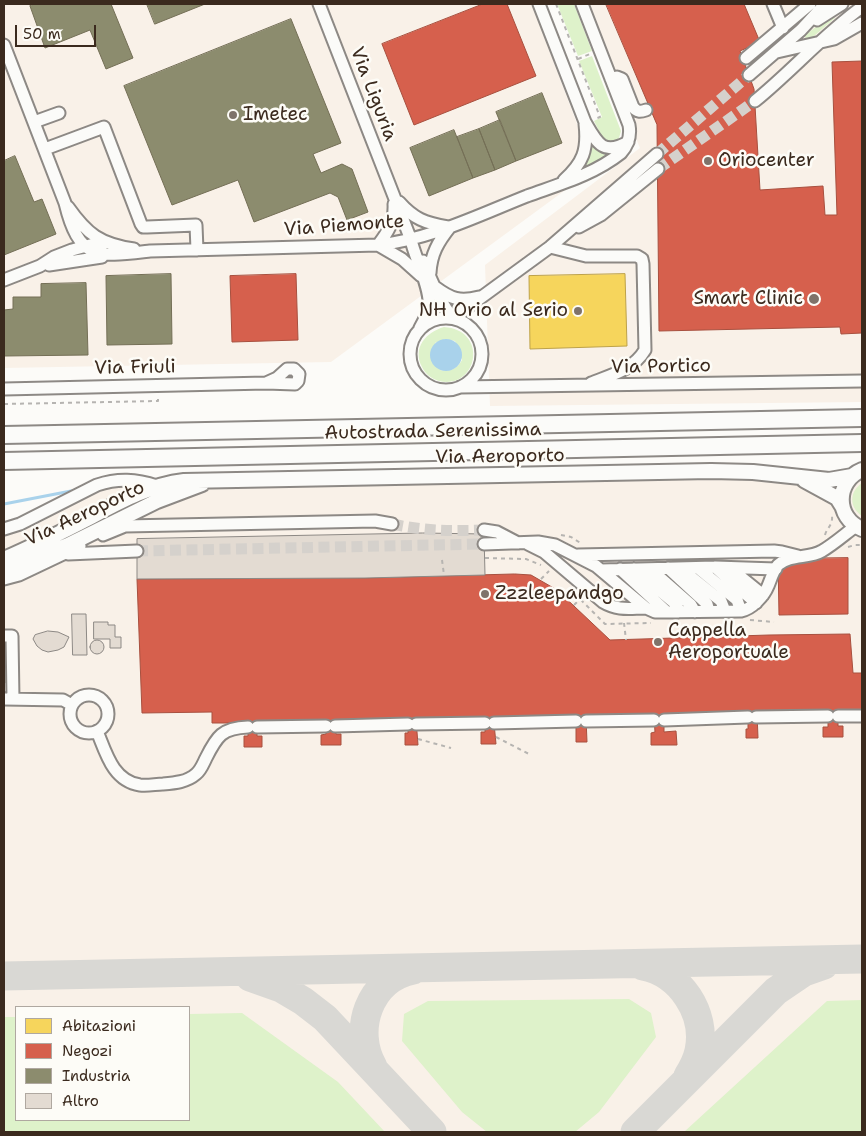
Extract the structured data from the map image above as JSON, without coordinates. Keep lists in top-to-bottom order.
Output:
{
  "streets": {
    "highway": ["Autostrada Serenissima"],
    "main road": ["Via Aeroporto"],
    "street": [
      "Via Liguria",
      "Via Piemonte",
      "Via Portico",
      "Via Friuli"
    ]
  },
  "crossings": [
    ["Via Liguria", "Via Piemonte"],
    ["Via Liguria", "Via Portico"]
  ],
  "places": [
    "Imetec",
    "Oriocenter",
    "Smart Clinic",
    "NH Orio al Serio",
    "Zzzleepandgo",
    "Cappella Aeroportuale"
  ],
  "legend": [
    "Abitazioni",
    "Negozi",
    "Industria",
    "Altro"
  ],
  "scale_bar": "50 m"
}
